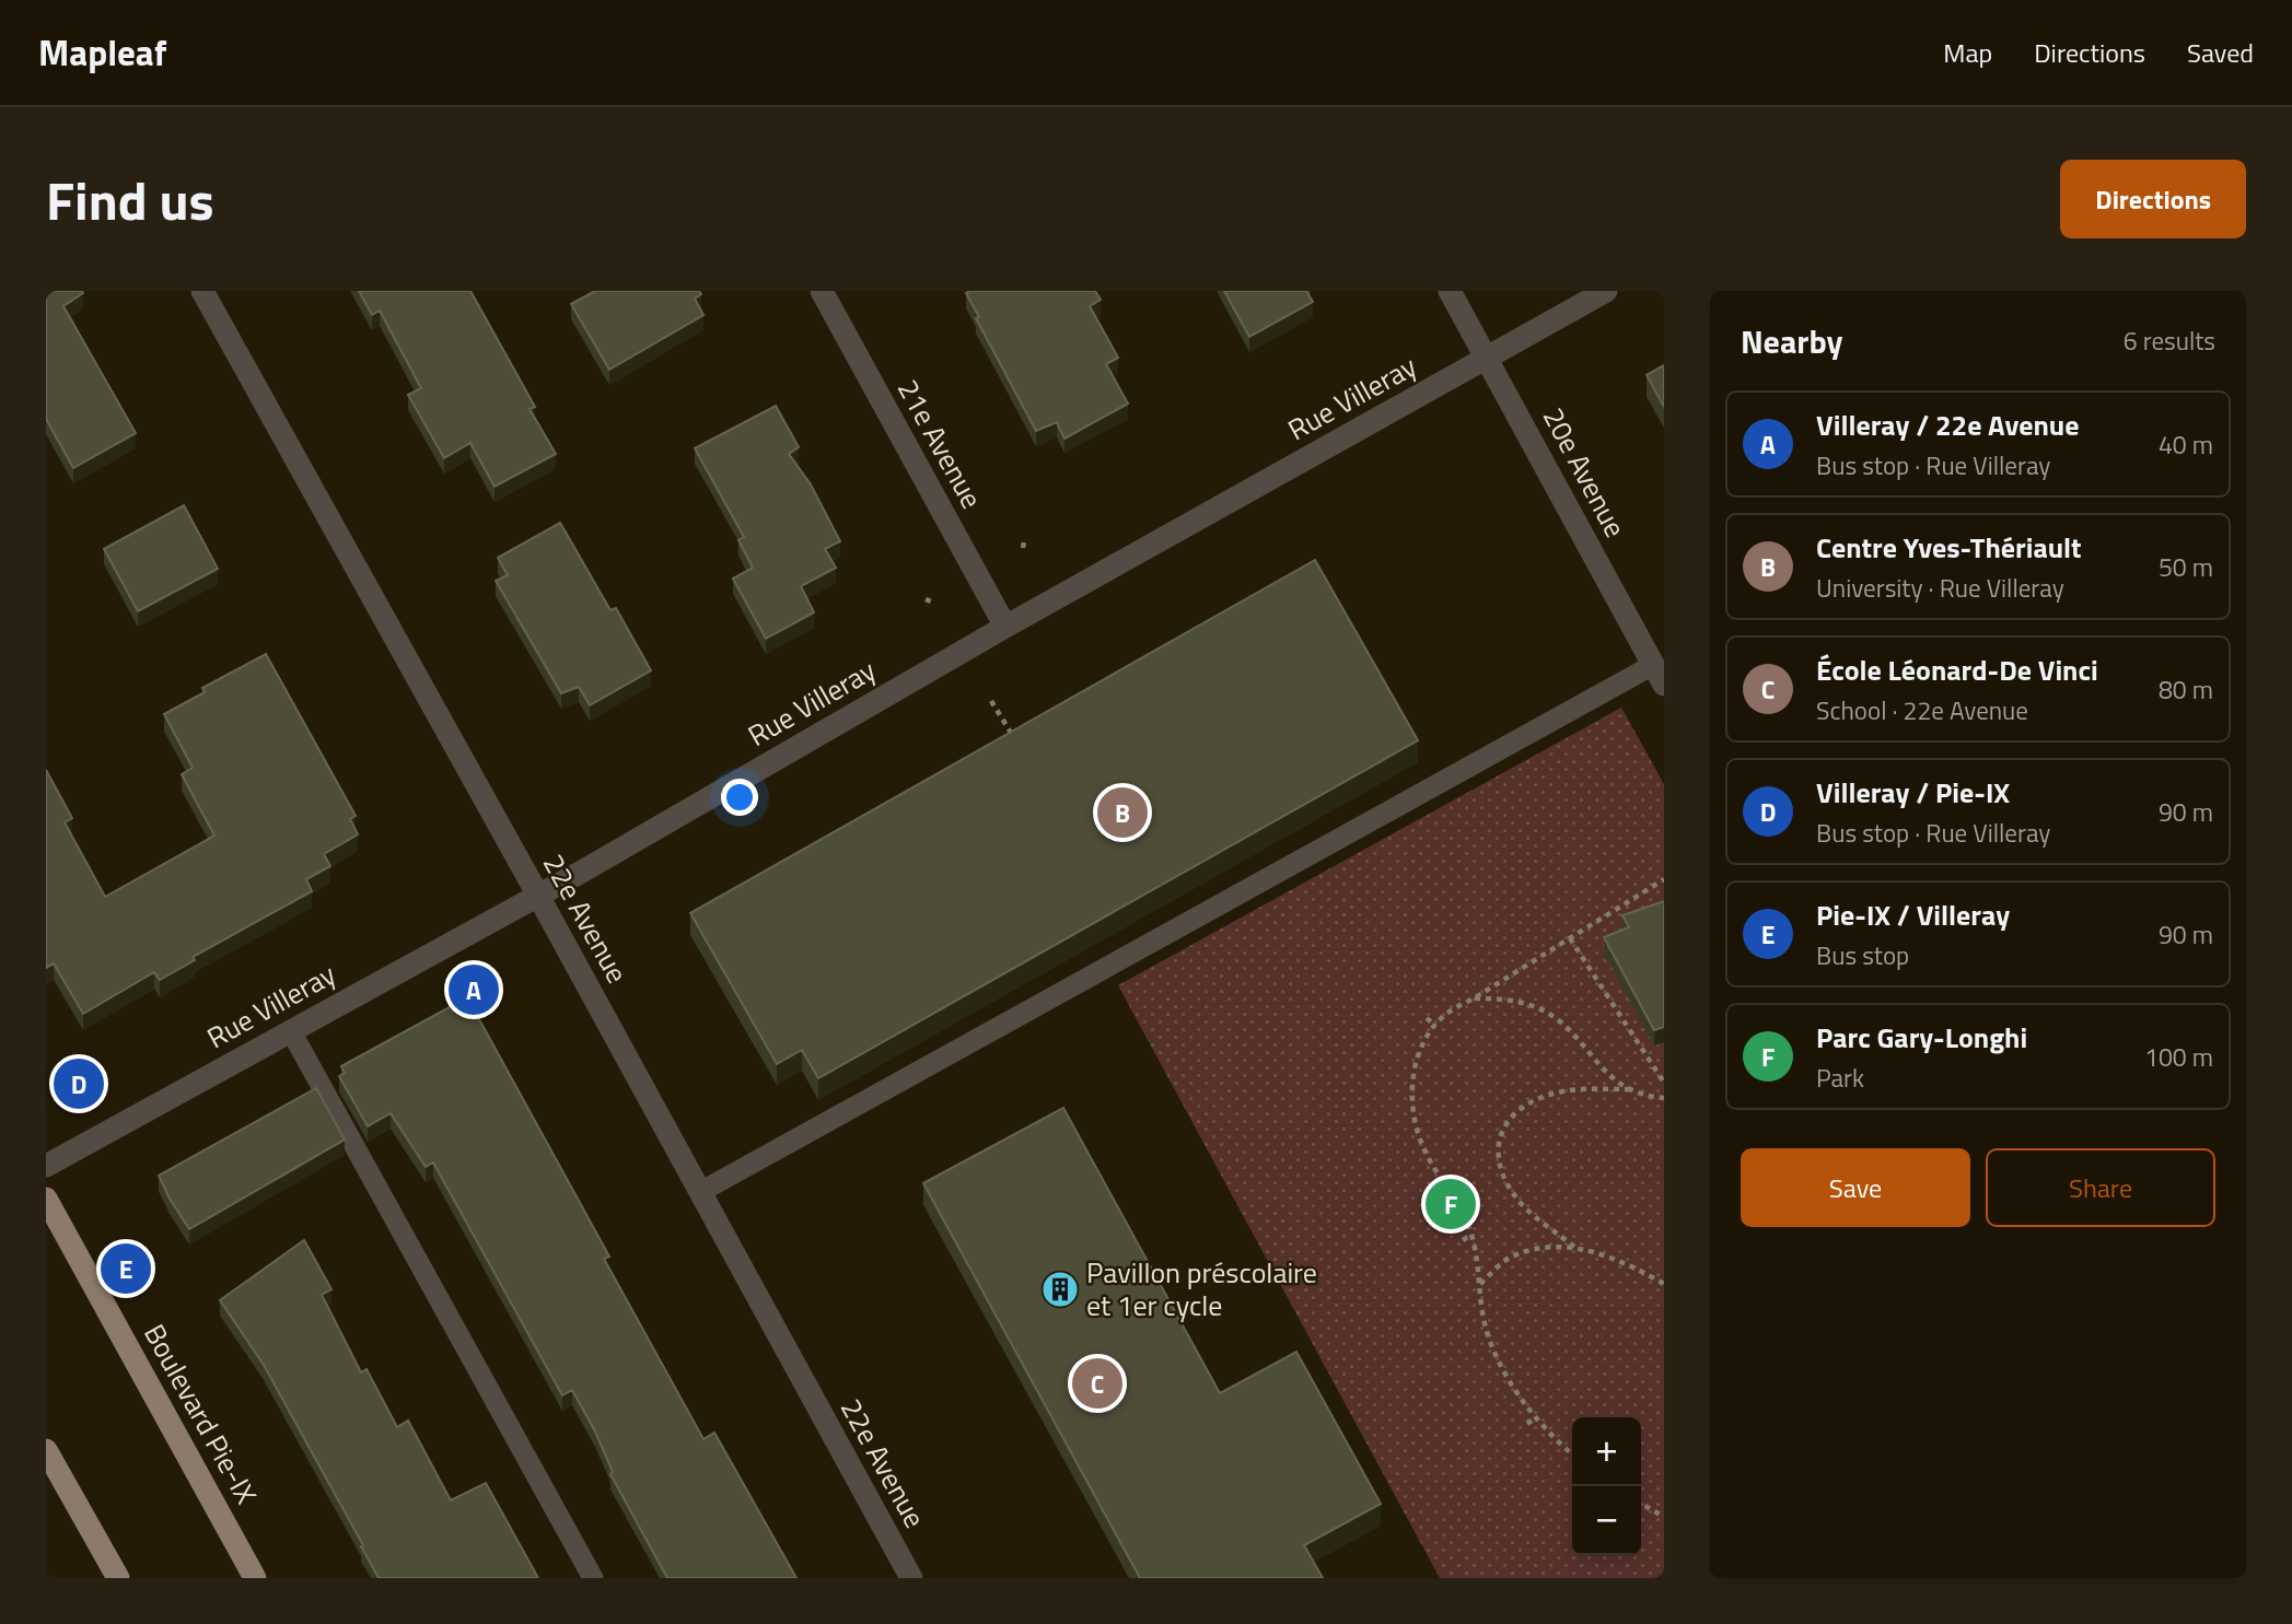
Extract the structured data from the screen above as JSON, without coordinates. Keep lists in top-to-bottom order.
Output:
{
  "streets": {
    "main road": ["Boulevard Pie-IX"],
    "street": [
      "Rue Villeray",
      "21e Avenue",
      "20e Avenue",
      "22e Avenue"
    ]
  },
  "crossings": [
    ["Rue Villeray", "21e Avenue"],
    ["Rue Villeray", "20e Avenue"],
    ["Rue Villeray", "22e Avenue"]
  ],
  "places": {
    "building": ["Pavillon préscolaire et 1er cycle"]
  },
  "page": {
    "header": "Mapleaf",
    "nav": ["Map", "Directions", "Saved"],
    "title": "Find us",
    "buttons": [
      "Directions",
      ["Save", "Share"]
    ],
    "heading": ["Nearby", "6 results"],
    "list": [
      {
        "mark": "A",
        "name": "Villeray / 22e Avenue",
        "note": "Bus stop · Rue Villeray",
        "value": "40 m"
      },
      {
        "mark": "B",
        "name": "Centre Yves-Thériault",
        "note": "University · Rue Villeray",
        "value": "50 m"
      },
      {
        "mark": "C",
        "name": "École Léonard-De Vinci",
        "note": "School · 22e Avenue",
        "value": "80 m"
      },
      {
        "mark": "D",
        "name": "Villeray / Pie-IX",
        "note": "Bus stop · Rue Villeray",
        "value": "90 m"
      },
      {
        "mark": "E",
        "name": "Pie-IX / Villeray",
        "note": "Bus stop",
        "value": "90 m"
      },
      {
        "mark": "F",
        "name": "Parc Gary-Longhi",
        "note": "Park",
        "value": "100 m"
      }
    ],
    "pins": [
      "B",
      "A",
      "D",
      "F",
      "E",
      "C"
    ],
    "map_buttons": ["+", "−"]
  }
}
